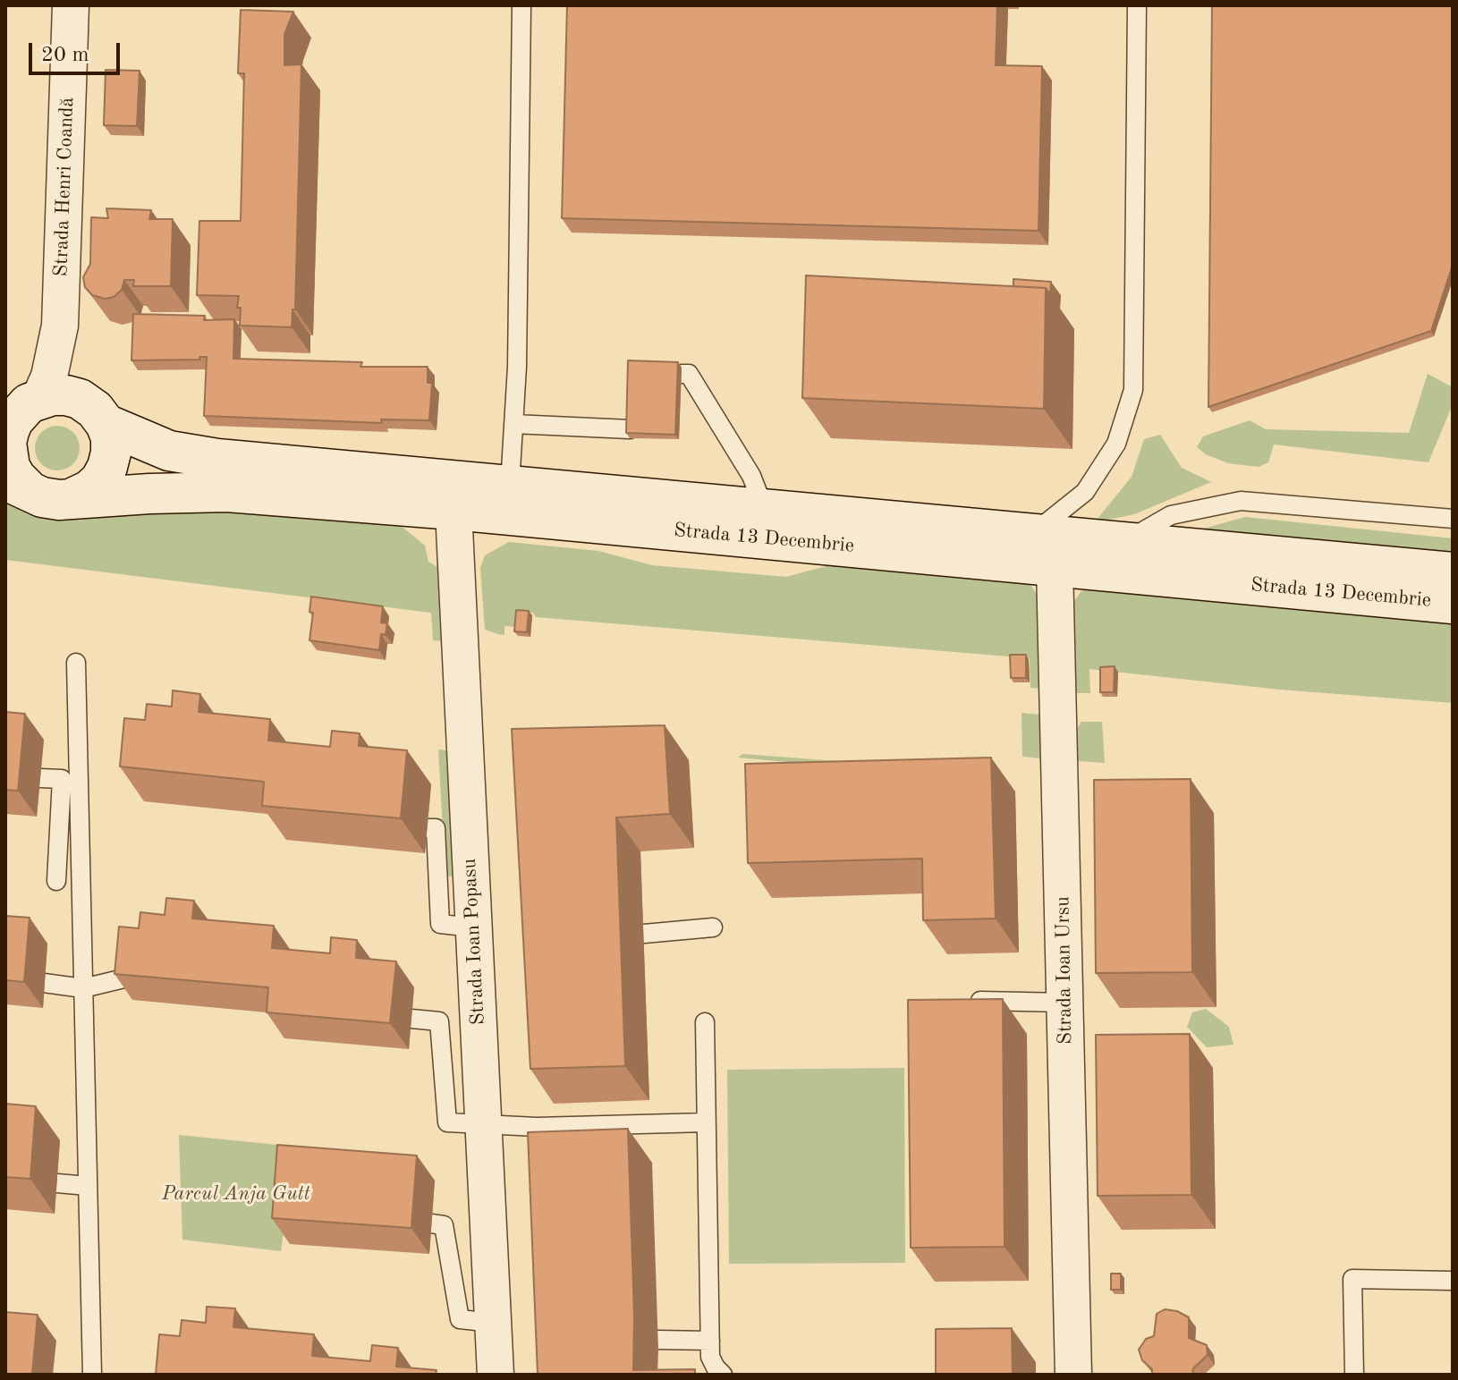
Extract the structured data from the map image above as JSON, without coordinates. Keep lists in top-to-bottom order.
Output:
{
  "streets": {
    "main road": ["Strada 13 Decembrie"],
    "street": ["Strada Henri Coandă", "Strada Ioan Popasu", "Strada Ioan Ursu"]
  },
  "crossings": [
    ["Strada Henri Coandă", "Strada 13 Decembrie"],
    ["Strada 13 Decembrie", "Strada Ioan Popasu"],
    ["Strada 13 Decembrie", "Strada Ioan Ursu"]
  ],
  "parks": ["Parcul Anja Gutt"],
  "scale_bar": "20 m"
}
